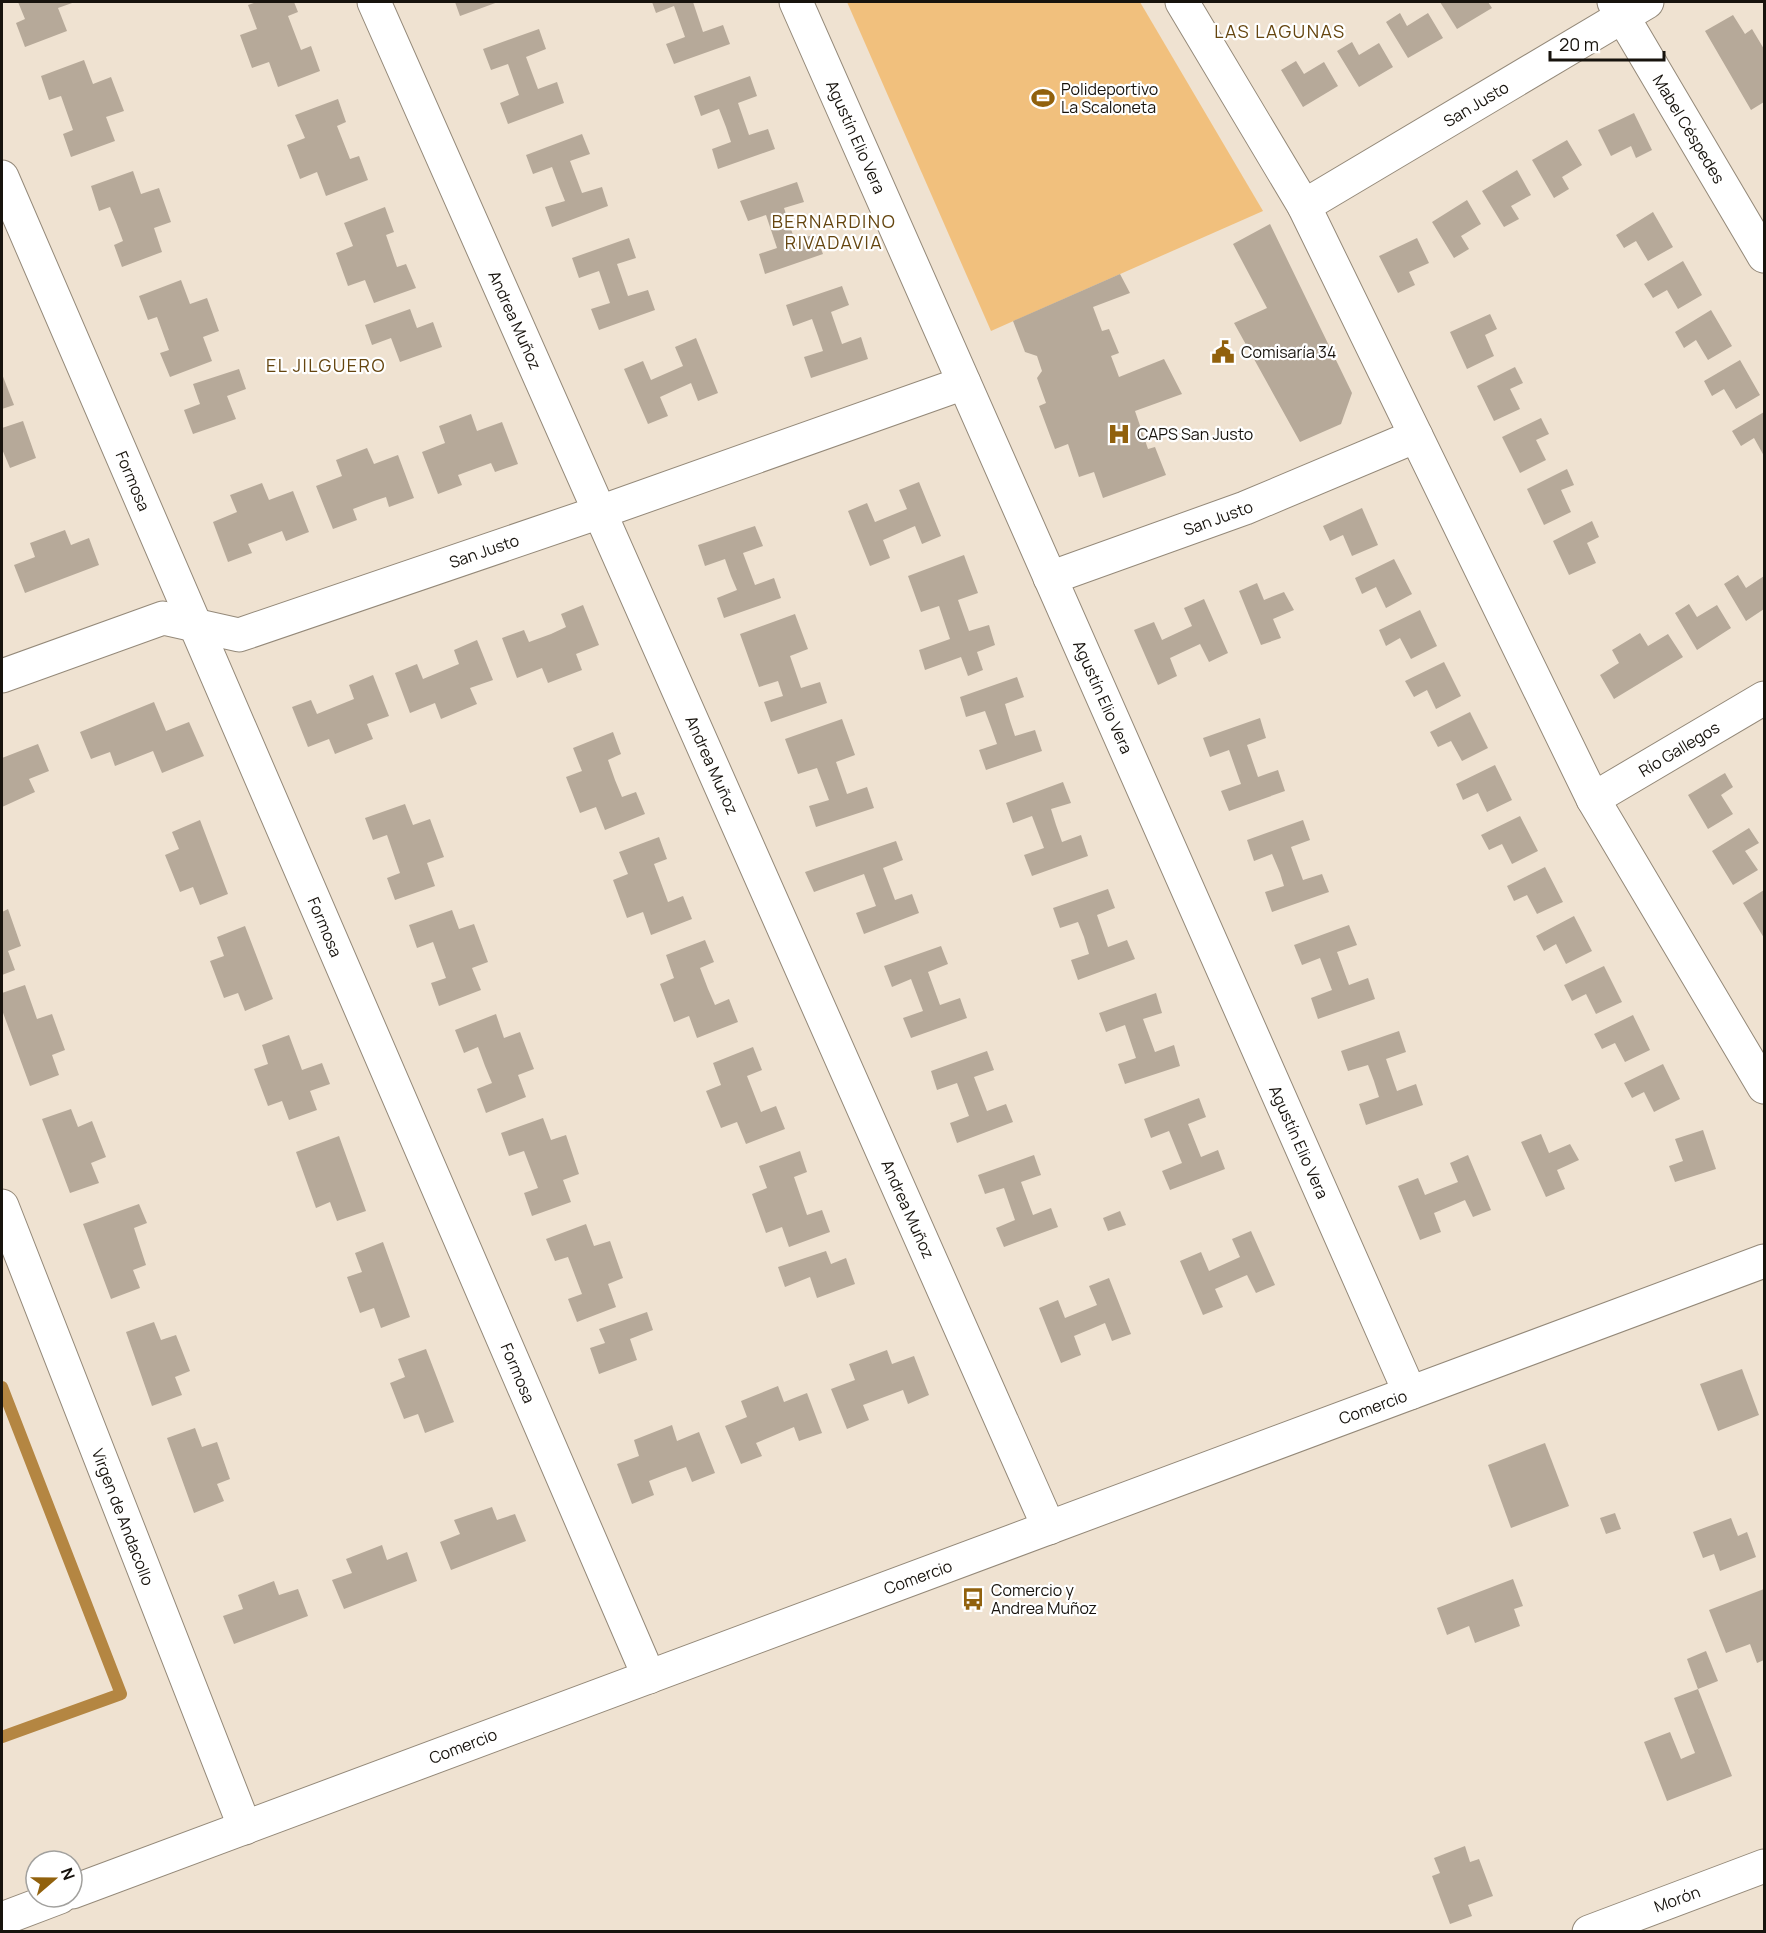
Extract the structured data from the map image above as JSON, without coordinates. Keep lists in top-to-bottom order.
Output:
{
  "streets": {
    "street": [
      "San Justo",
      "Mabel Céspedes",
      "Agustín Elio Vera",
      "Andrea Muñoz",
      "Formosa",
      "Río Gallegos",
      "Comercio",
      "Virgen de Andacollo",
      "Morón"
    ]
  },
  "crossings": [
    ["San Justo", "Mabel Céspedes"],
    ["San Justo", "Agustín Elio Vera"],
    ["San Justo", "Andrea Muñoz"],
    ["San Justo", "Formosa"],
    ["Agustín Elio Vera", "Comercio"],
    ["Andrea Muñoz", "Comercio"],
    ["Formosa", "Comercio"],
    ["Comercio", "Virgen de Andacollo"]
  ],
  "districts": ["LAS LAGUNAS", "BERNARDINO RIVADAVIA", "EL JILGUERO"],
  "places": {
    "sports": ["Polideportivo La Scaloneta"],
    "public building": ["Comisaría 34"],
    "hospital": ["CAPS San Justo"],
    "bus stop": ["Comercio y Andrea Muñoz"]
  },
  "scale_bar": "20 m",
  "north": "right"
}
